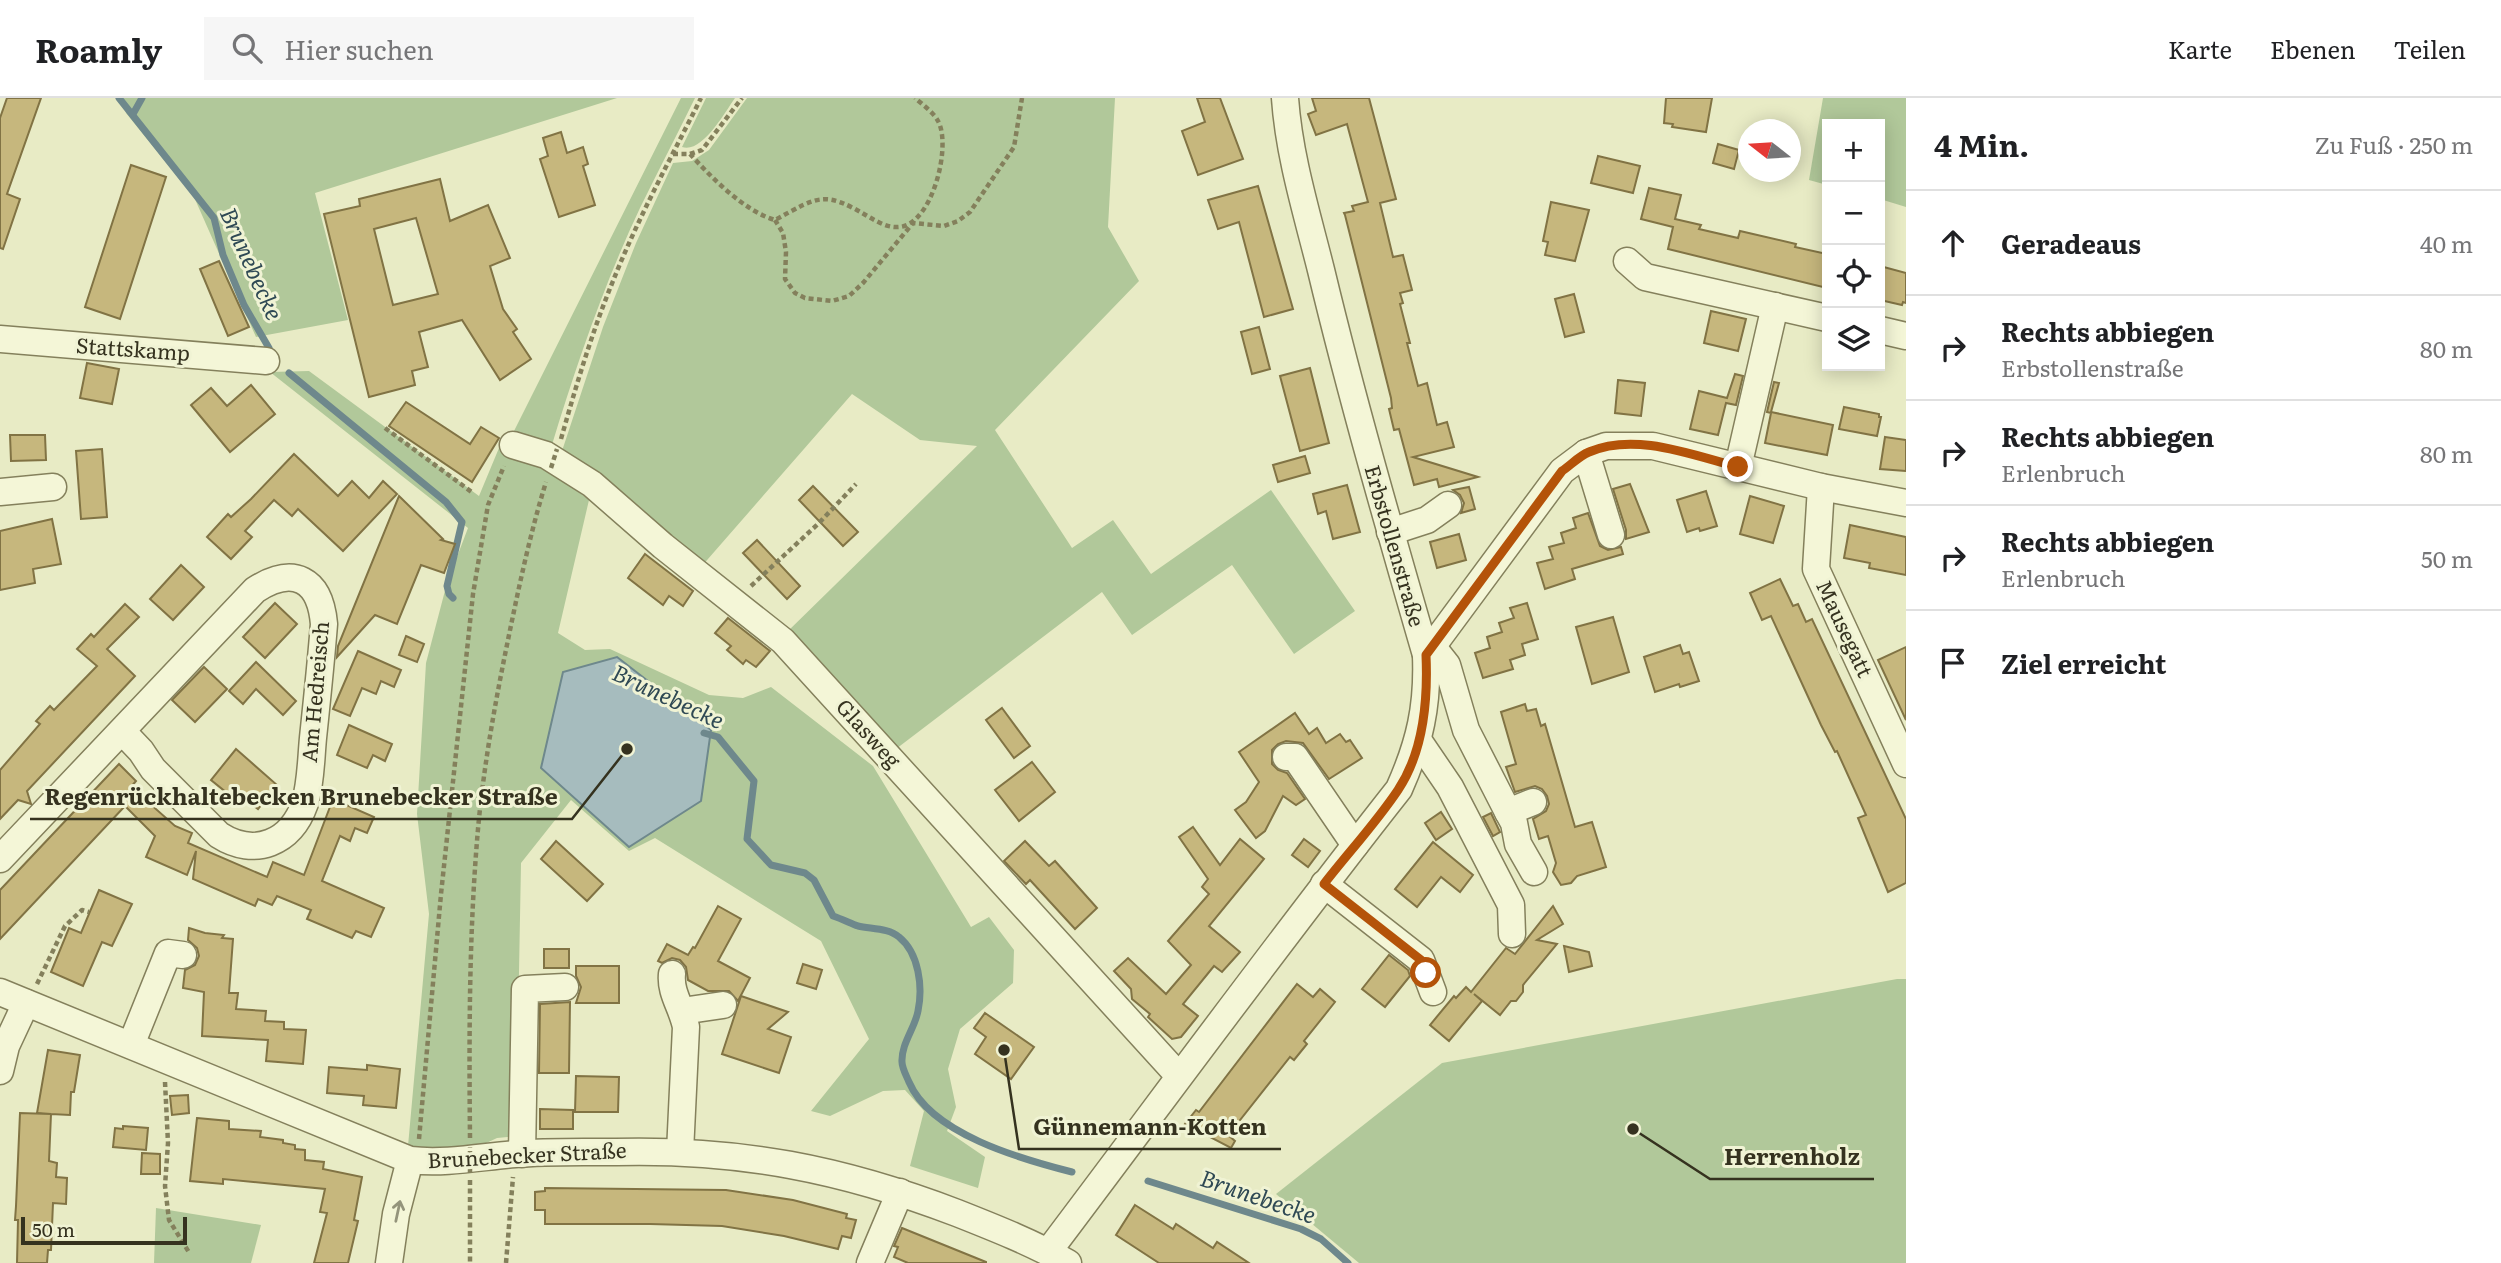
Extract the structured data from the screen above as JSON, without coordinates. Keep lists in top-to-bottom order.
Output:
{
  "streets": {
    "street": [
      "Stattskamp",
      "Erbstollenstraße",
      "Mausegatt",
      "Am Hedreisch",
      "Glasweg",
      "Brunebecker Straße"
    ]
  },
  "crossings": [
    ["Erbstollenstraße", "Glasweg"],
    ["Erbstollenstraße", "Brunebecker Straße"]
  ],
  "water": ["Brunebecke"],
  "places": ["Regenrückhaltebecken Brunebecker Straße", "Günnemann-Kotten", "Herrenholz"],
  "scale_bar": "50 m",
  "north": "left",
  "page": {
    "header": "Roamly",
    "search": "Hier suchen",
    "nav": ["Karte", "Ebenen", "Teilen"],
    "heading": ["4 Min.", "Zu Fuß · 250 m"],
    "map_buttons": ["+", "−"],
    "list": [
      ["Geradeaus", "40 m"],
      ["Rechts abbiegen", "Erbstollenstraße", "80 m"],
      ["Rechts abbiegen", "Erlenbruch", "80 m"],
      ["Rechts abbiegen", "Erlenbruch", "50 m"],
      "Ziel erreicht"
    ],
    "scale": "50 m"
  }
}
